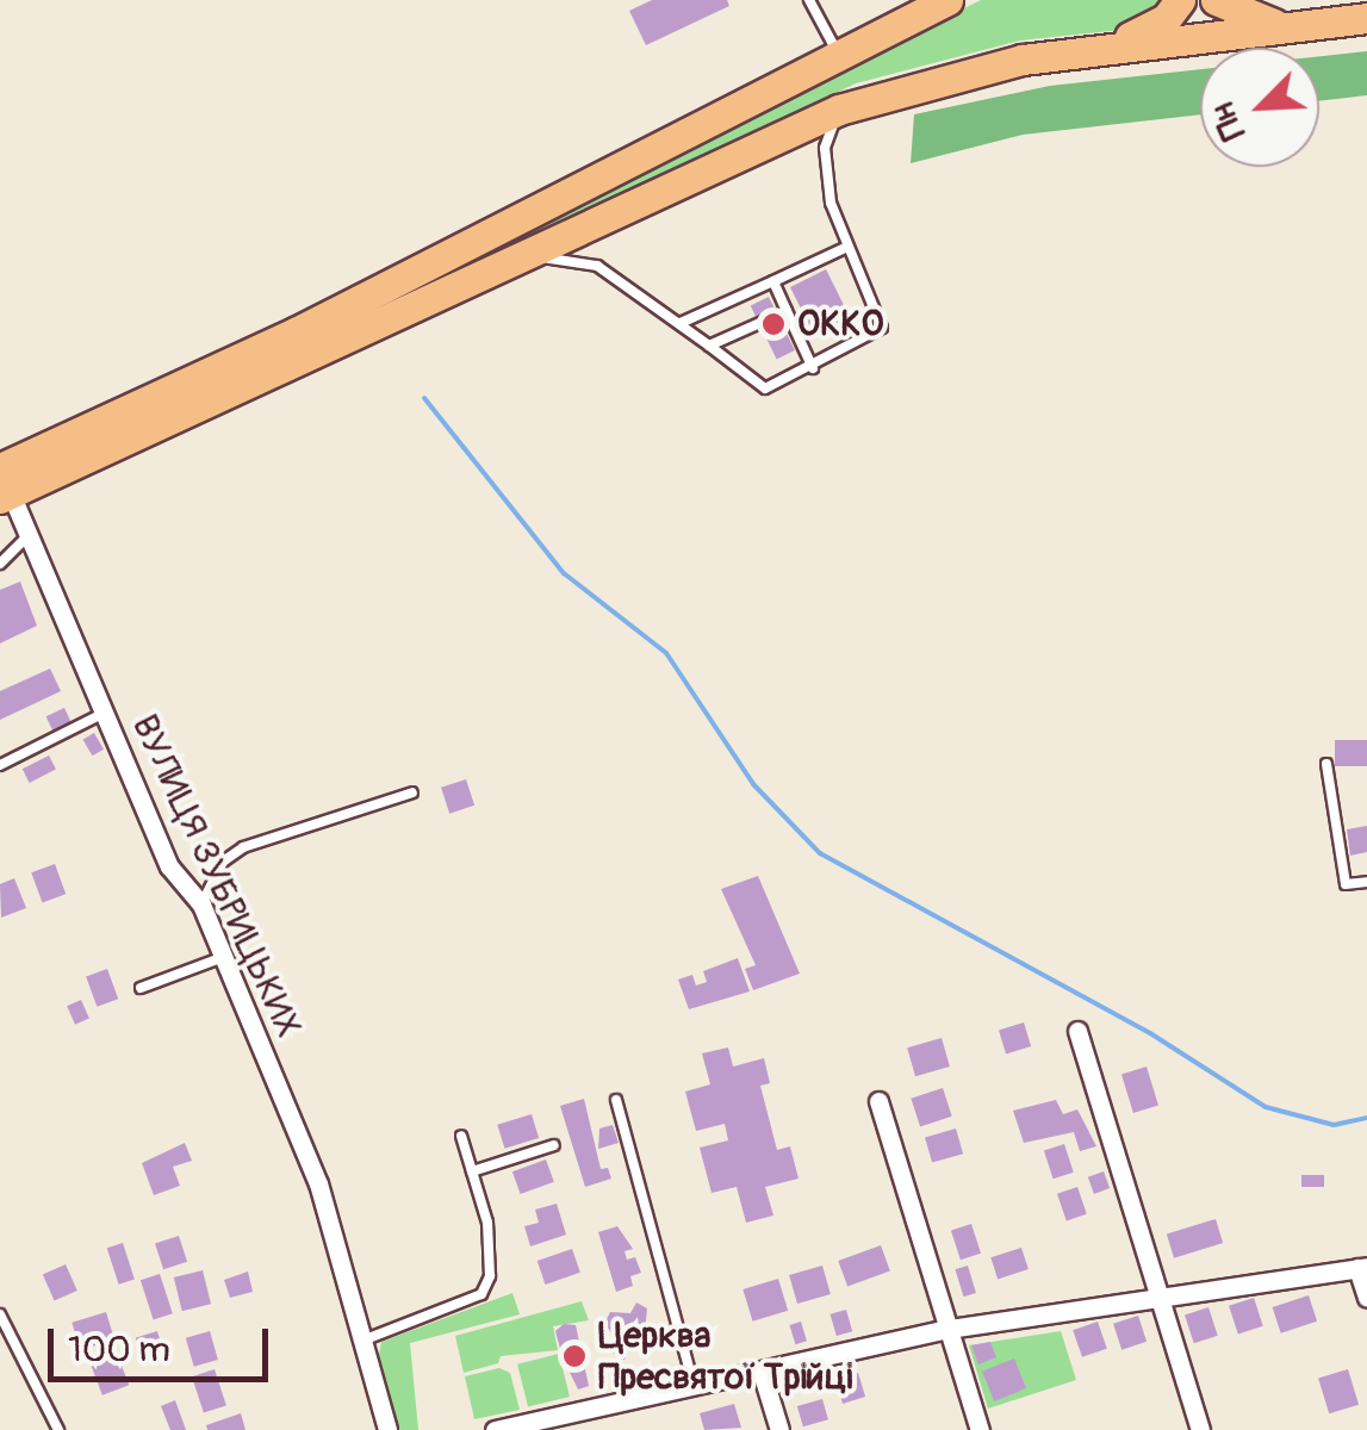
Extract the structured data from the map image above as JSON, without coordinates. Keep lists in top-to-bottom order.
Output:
{
  "streets": {
    "street": ["ВУЛИЦЯ ЗУБРИЦЬКИХ"]
  },
  "places": ["ОККО", "Церква Пресвятої Трійці"],
  "scale_bar": "100 m",
  "north": "bottom left"
}
